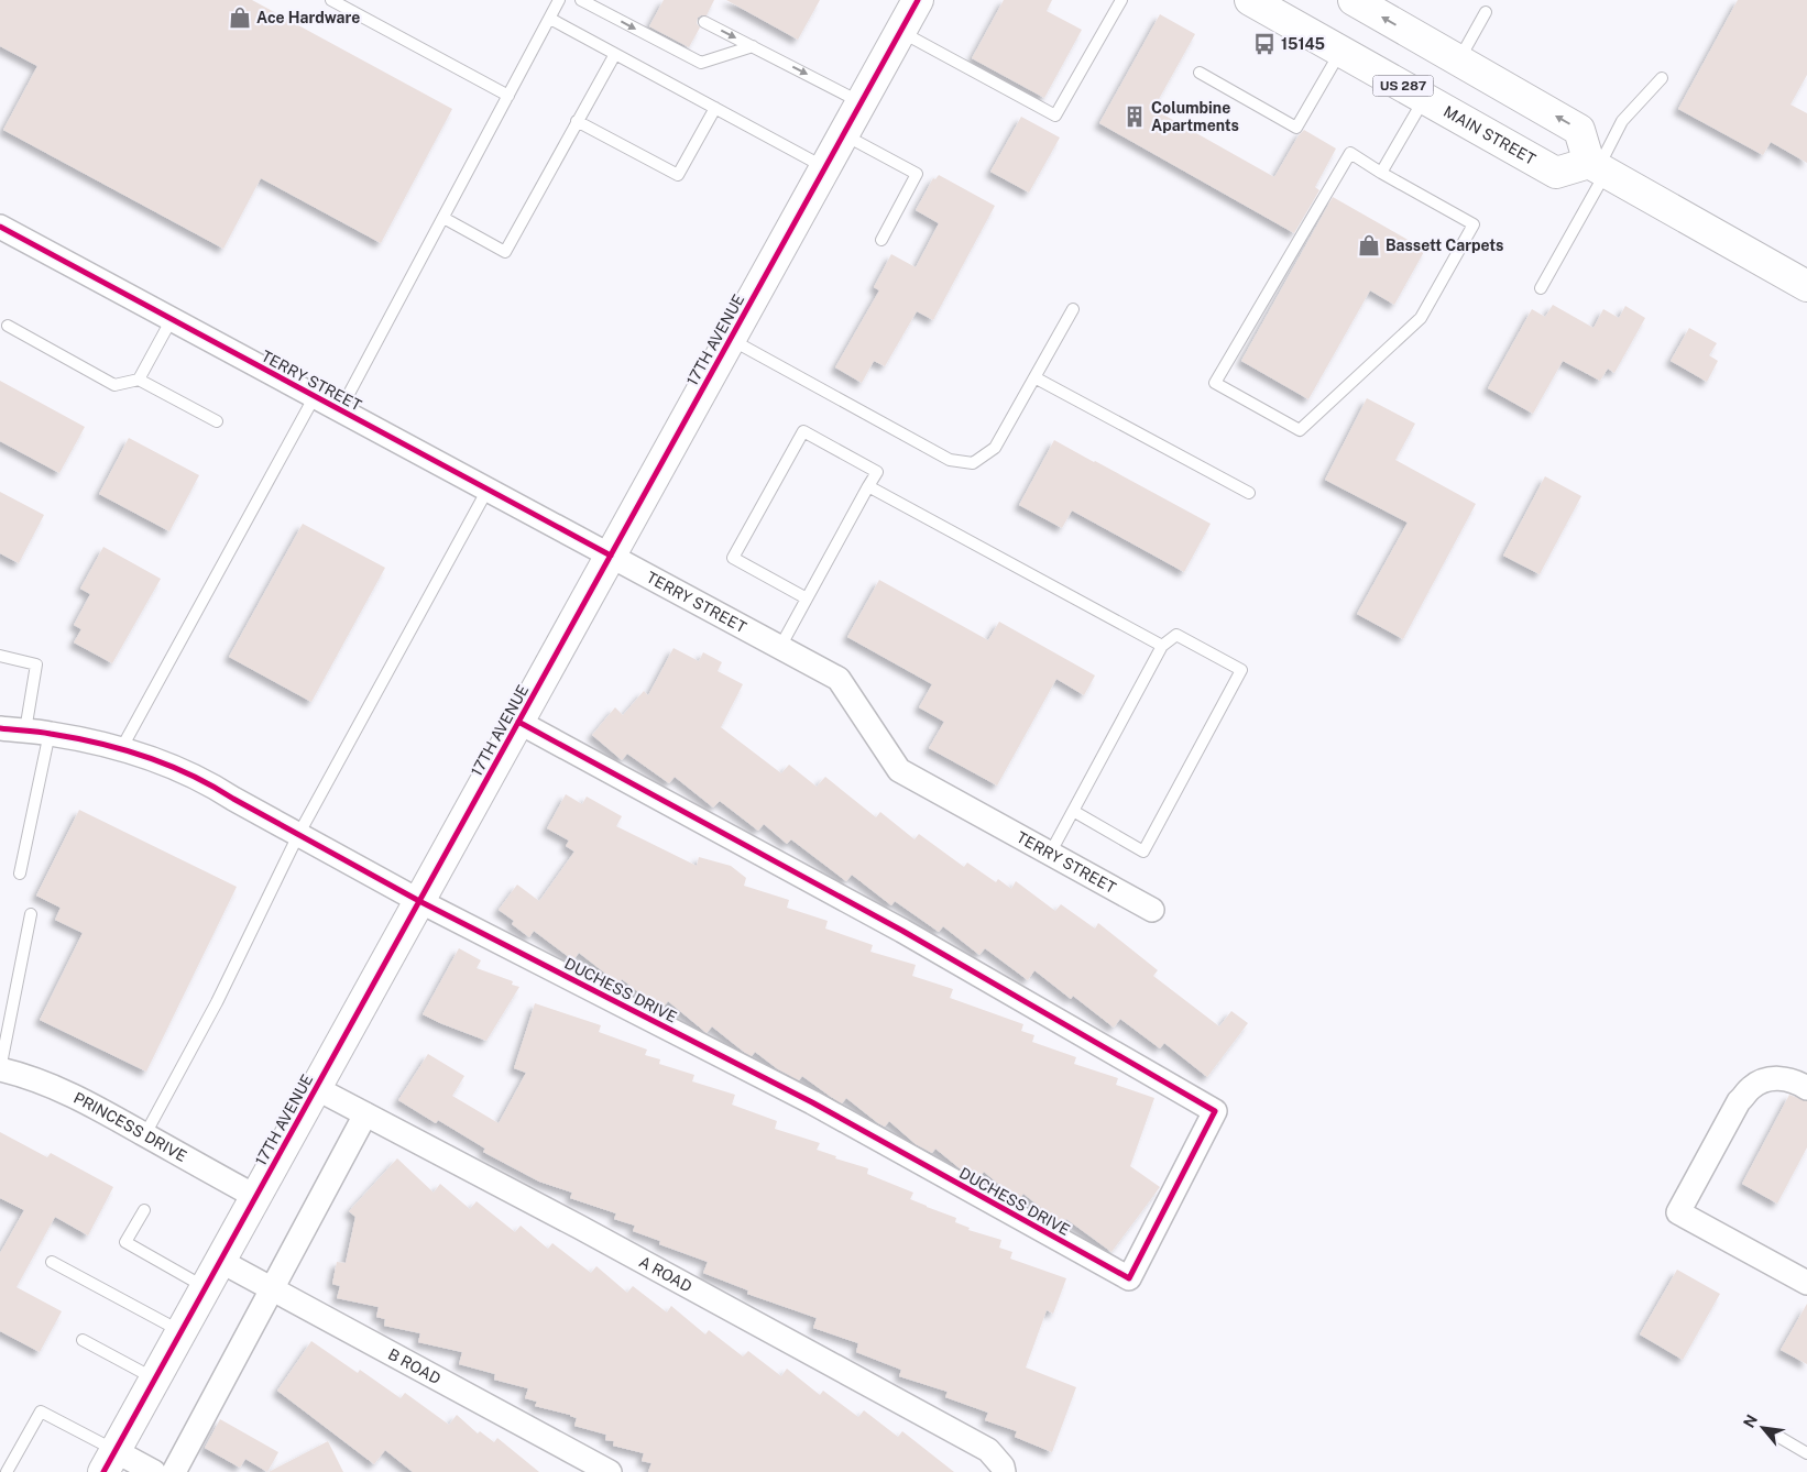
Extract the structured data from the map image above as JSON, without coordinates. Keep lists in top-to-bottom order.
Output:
{
  "streets": {
    "main road": ["US 287", "MAIN STREET", "17TH AVENUE"],
    "street": [
      "TERRY STREET",
      "DUCHESS DRIVE",
      "PRINCESS DRIVE",
      "A ROAD",
      "B ROAD"
    ]
  },
  "crossings": [
    ["17TH AVENUE", "TERRY STREET"],
    ["17TH AVENUE", "DUCHESS DRIVE"],
    ["17TH AVENUE", "PRINCESS DRIVE"],
    ["17TH AVENUE", "A ROAD"],
    ["17TH AVENUE", "B ROAD"]
  ],
  "places": {
    "shop": ["Ace Hardware", "Bassett Carpets"],
    "bus stop": ["15145"],
    "building": ["Columbine Apartments"]
  },
  "north": "top left"
}
